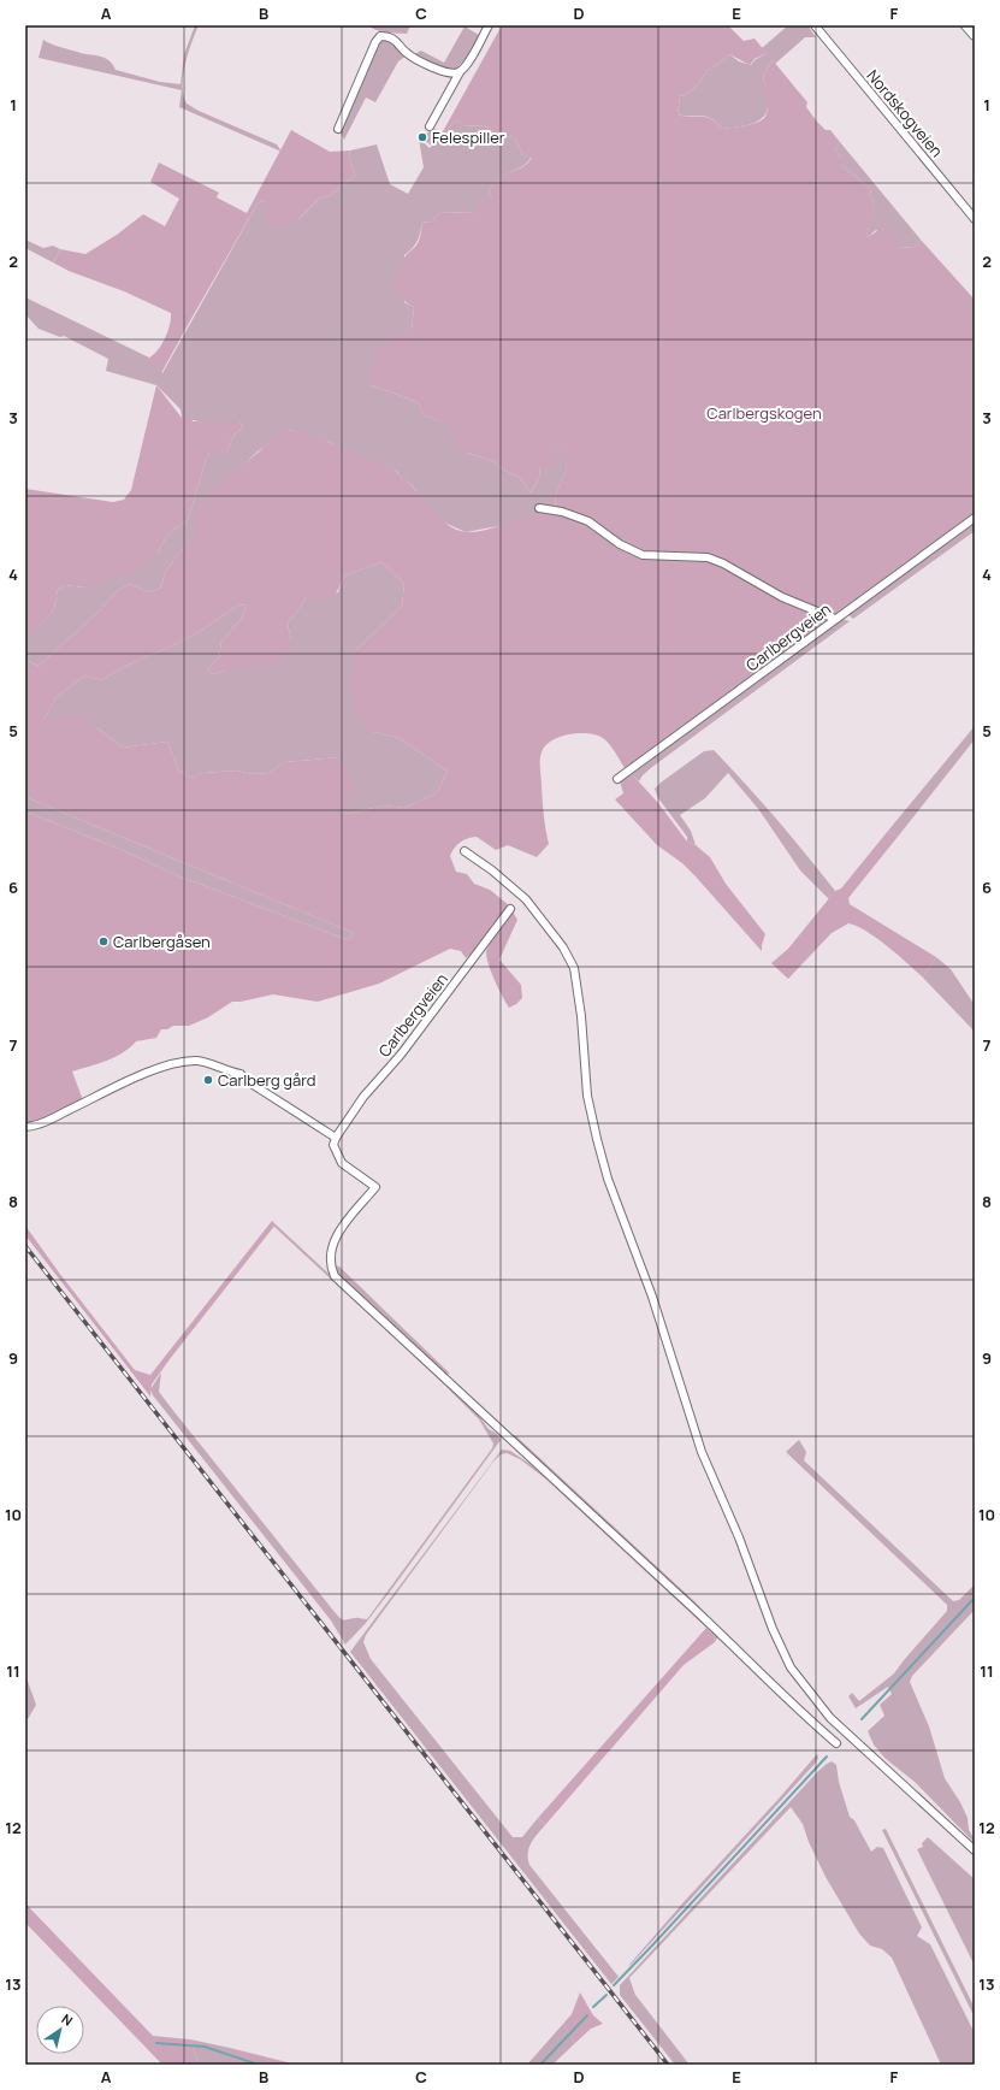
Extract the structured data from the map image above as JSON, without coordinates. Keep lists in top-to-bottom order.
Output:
{
  "streets": {
    "street": ["Nordskogveien", "Carlbergveien"]
  },
  "parks": ["Carlbergskogen"],
  "places": ["Felespiller", "Carlbergåsen", "Carlberg gård"],
  "north": "top right",
  "grid": {
    "columns": [
      "A",
      "B",
      "C",
      "D",
      "E",
      "F"
    ],
    "rows": [
      "1",
      "2",
      "3",
      "4",
      "5",
      "6",
      "7",
      "8",
      "9",
      "10",
      "11",
      "12",
      "13"
    ]
  }
}
